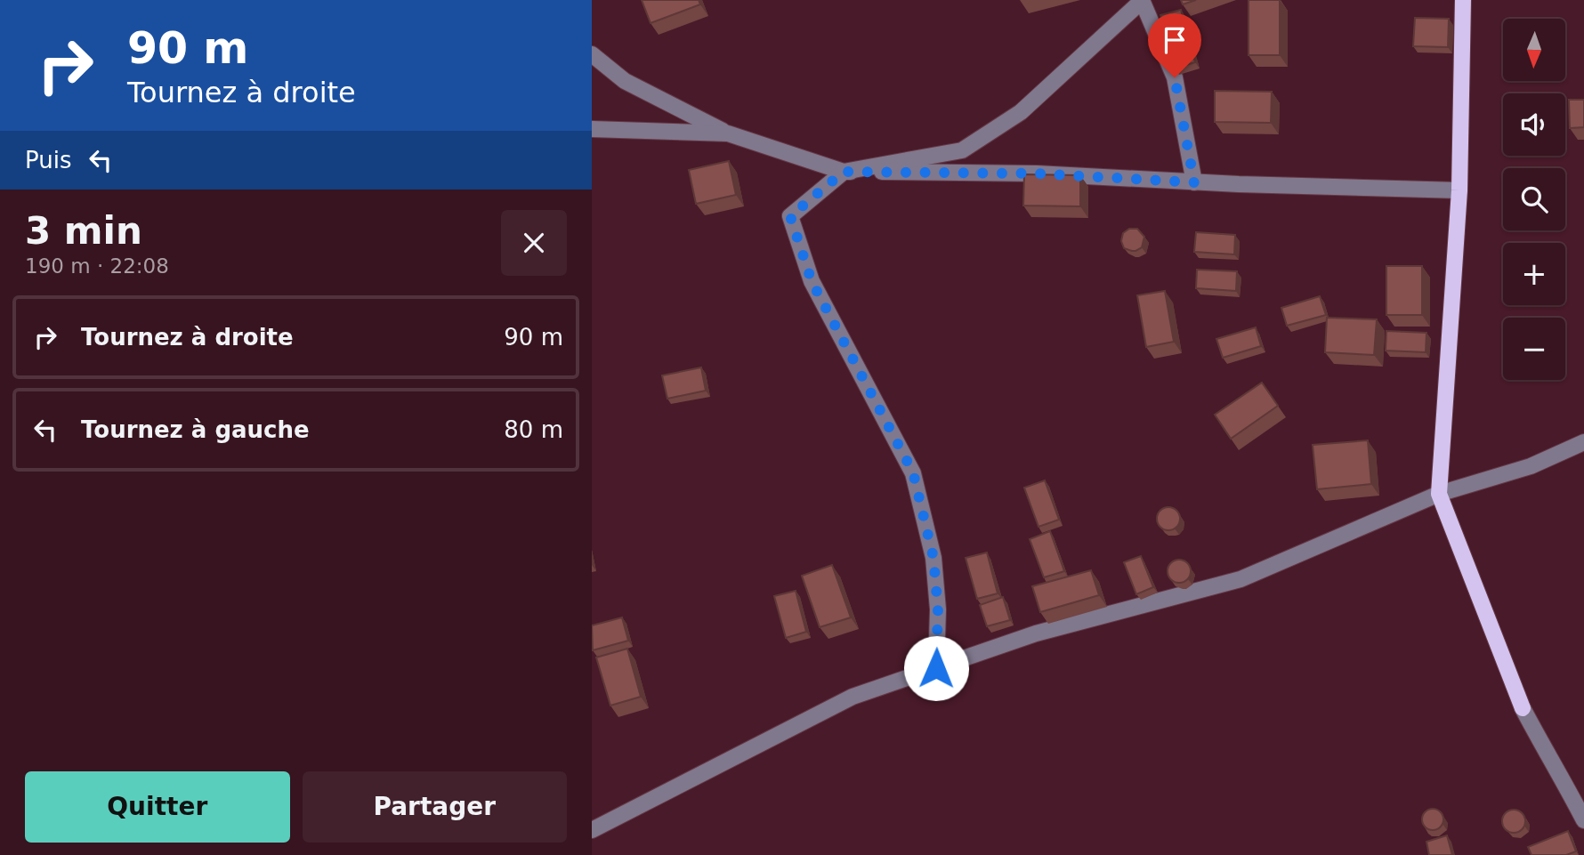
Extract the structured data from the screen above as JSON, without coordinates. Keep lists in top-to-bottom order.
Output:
{
  "north": "bottom",
  "page": {
    "turn": ["90 m", "Tournez à droite"],
    "map_buttons": ["+", "−"],
    "then": "Puis",
    "heading": ["3 min", "190 m · 22:08"],
    "list": [
      {
        "name": "Tournez à droite",
        "value": "90 m"
      },
      {
        "name": "Tournez à gauche",
        "value": "80 m"
      }
    ],
    "buttons": ["Quitter", "Partager"]
  }
}
